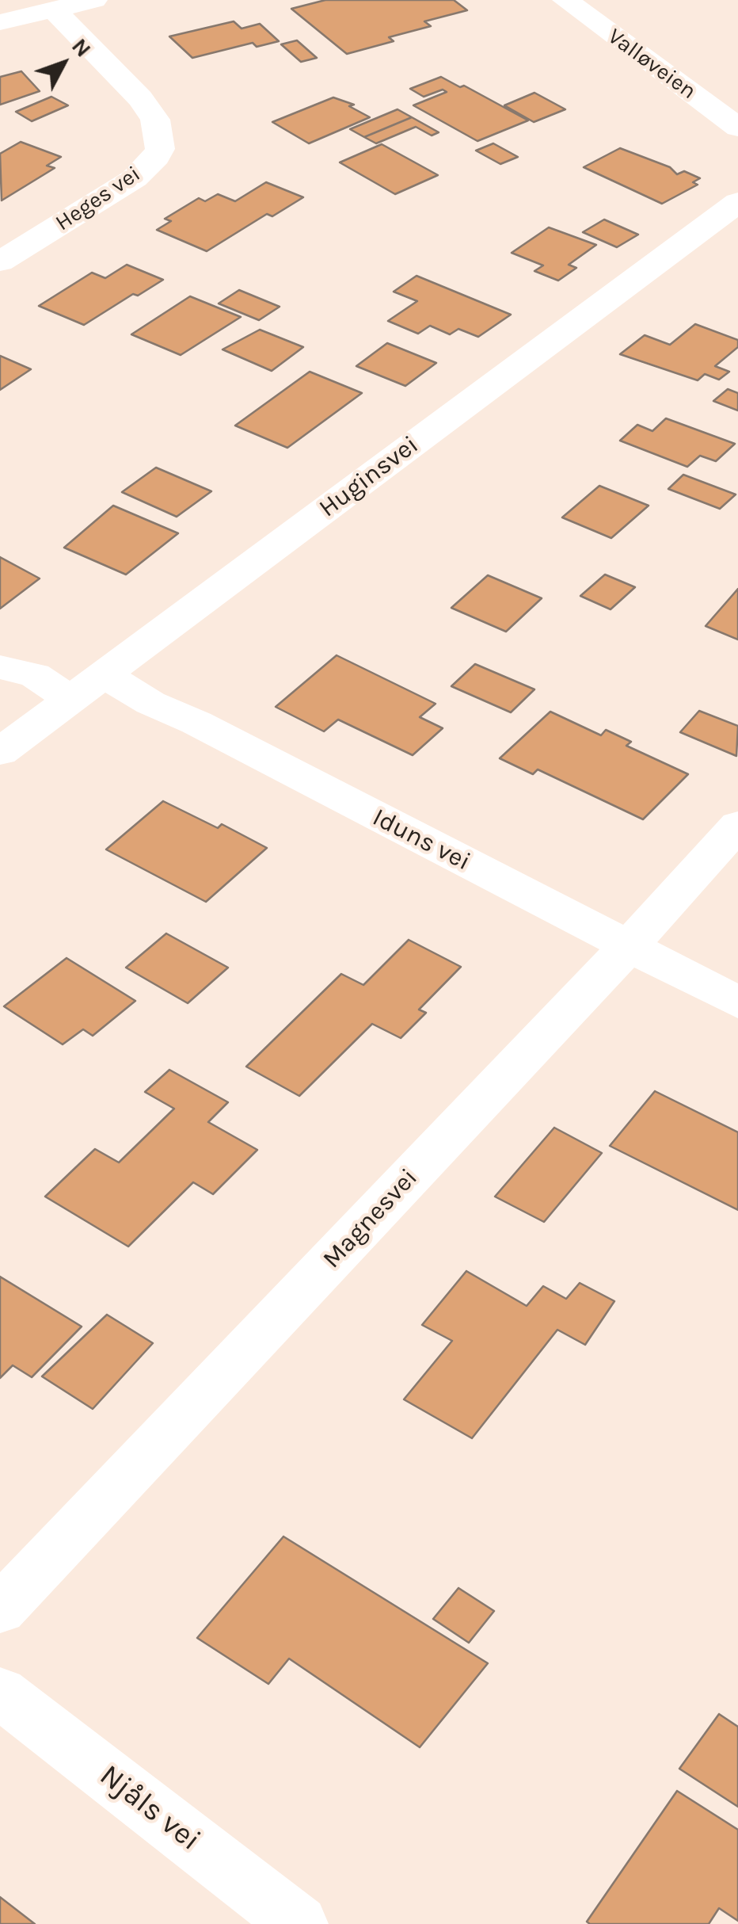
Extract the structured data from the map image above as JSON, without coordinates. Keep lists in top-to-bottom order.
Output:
{
  "streets": {
    "street": [
      "Valløveien",
      "Heges vei",
      "Huginsvei",
      "Iduns vei",
      "Magnesvei",
      "Njåls vei"
    ]
  },
  "crossings": [
    ["Huginsvei", "Iduns vei"],
    ["Iduns vei", "Magnesvei"]
  ],
  "north": "top right"
}
